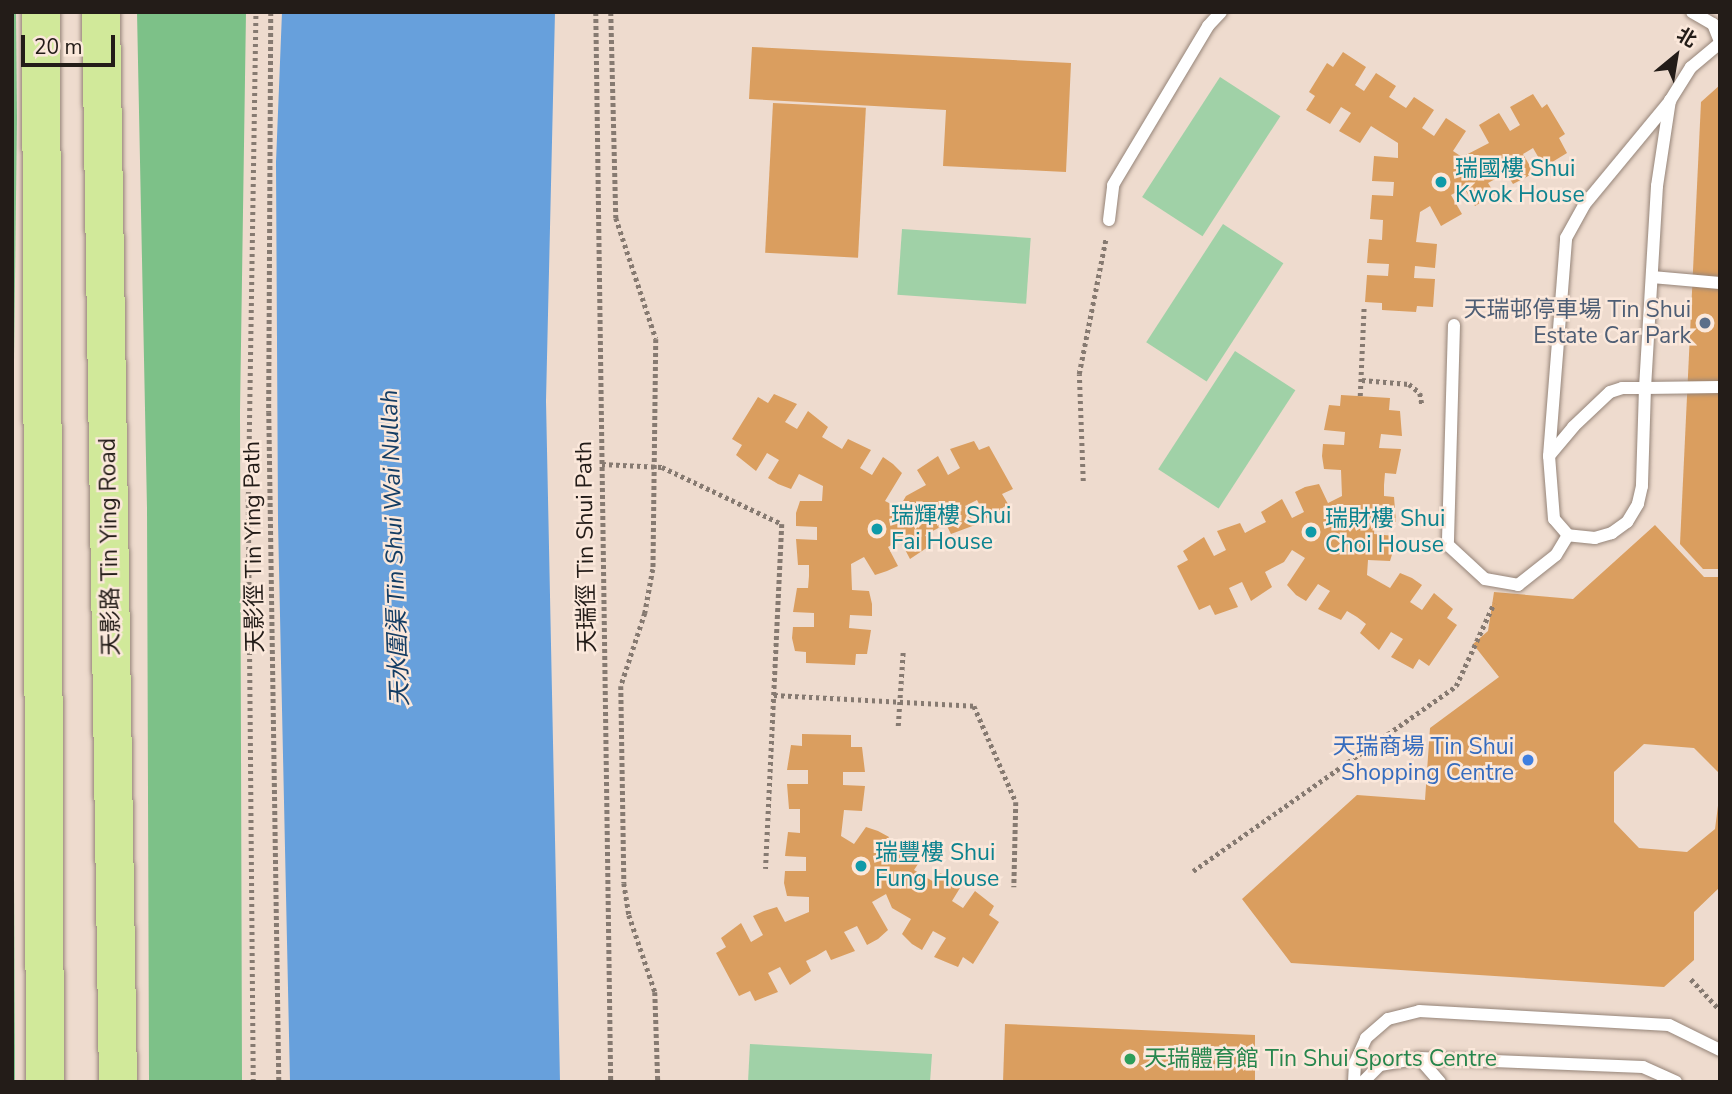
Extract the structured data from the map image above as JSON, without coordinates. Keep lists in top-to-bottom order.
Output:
{
  "streets": {
    "main road": ["天影路 Tin Ying Road"],
    "path": ["天影徑 Tin Ying Path", "天瑞徑 Tin Shui Path"]
  },
  "water": ["天水圍渠 Tin Shui Wai Nullah"],
  "places": [
    "瑞國樓 Shui Kwok House",
    "天瑞邨停車場 Tin Shui Estate Car Park",
    "瑞輝樓 Shui Fai House",
    "瑞財樓 Shui Choi House",
    "天瑞商場 Tin Shui Shopping Centre",
    "瑞豐樓 Shui Fung House",
    "天瑞體育館 Tin Shui Sports Centre"
  ],
  "scale_bar": "20 m",
  "north": "top right"
}
